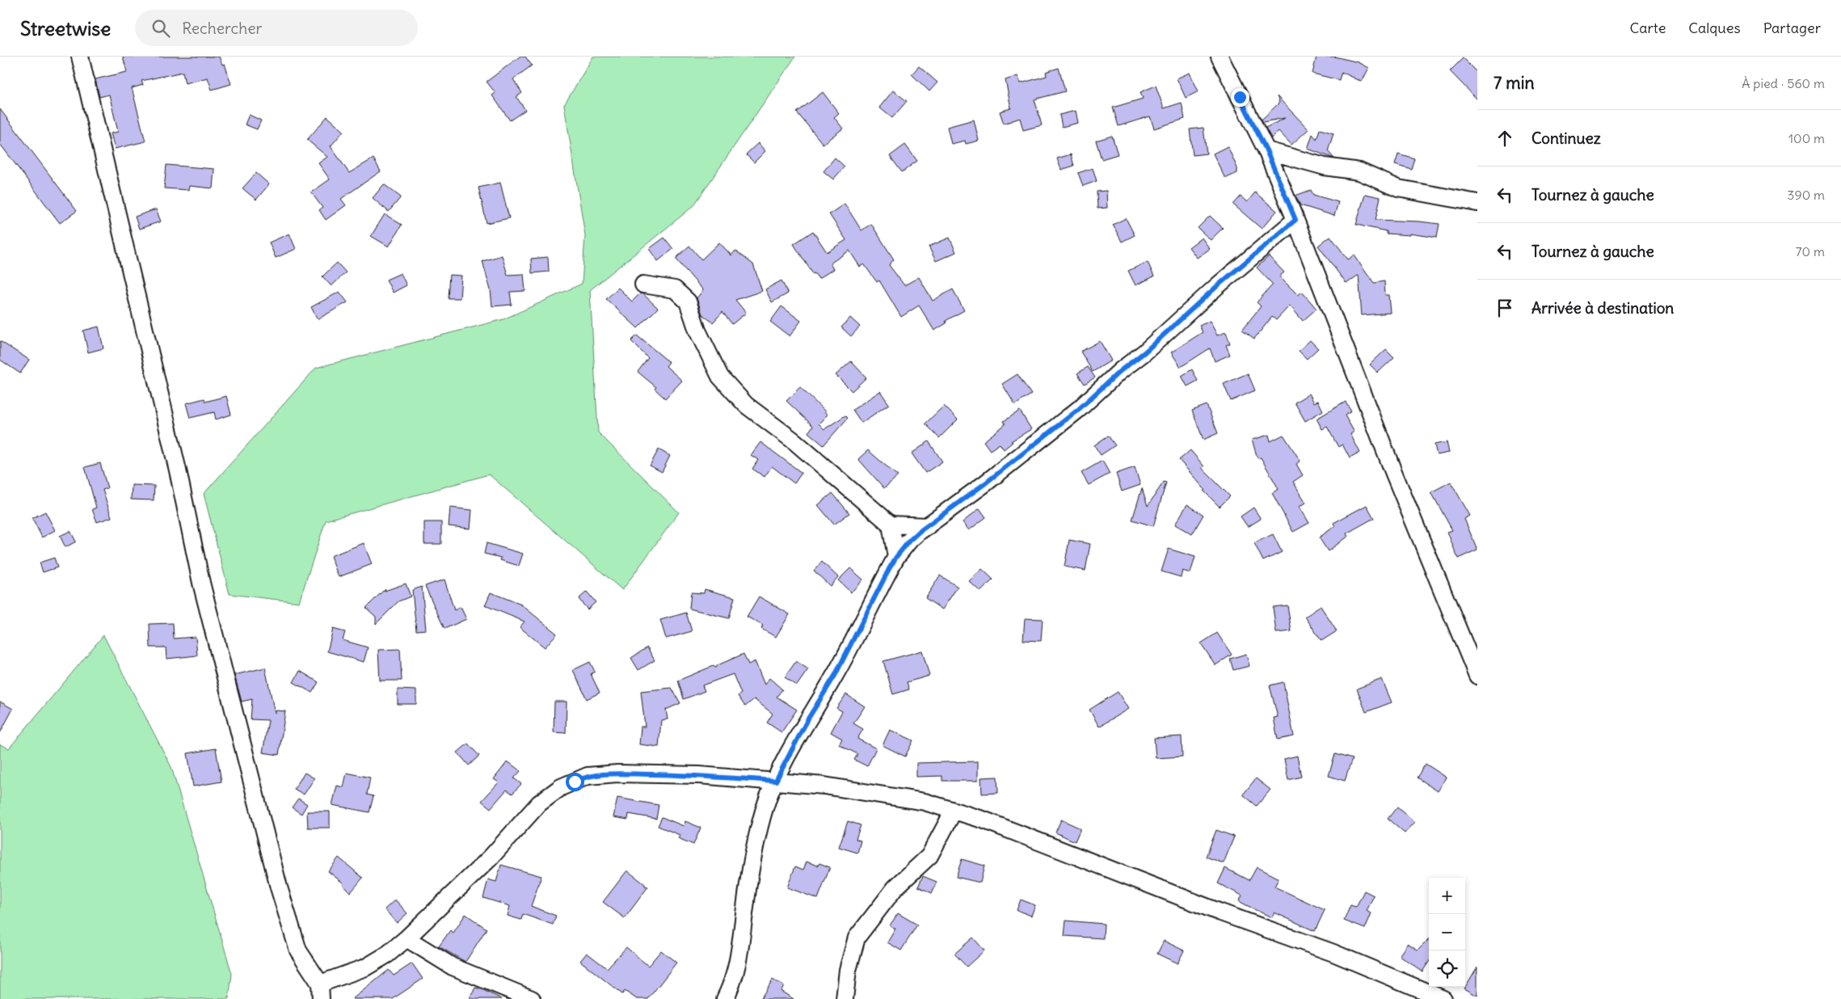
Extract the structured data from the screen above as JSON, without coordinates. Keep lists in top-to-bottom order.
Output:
{
  "page": {
    "header": "Streetwise",
    "search": "Rechercher",
    "nav": ["Carte", "Calques", "Partager"],
    "heading": ["7 min", "À pied · 560 m"],
    "list": [
      ["Continuez", "100 m"],
      ["Tournez à gauche", "390 m"],
      ["Tournez à gauche", "70 m"],
      "Arrivée à destination"
    ],
    "map_buttons": ["+", "−"]
  }
}
